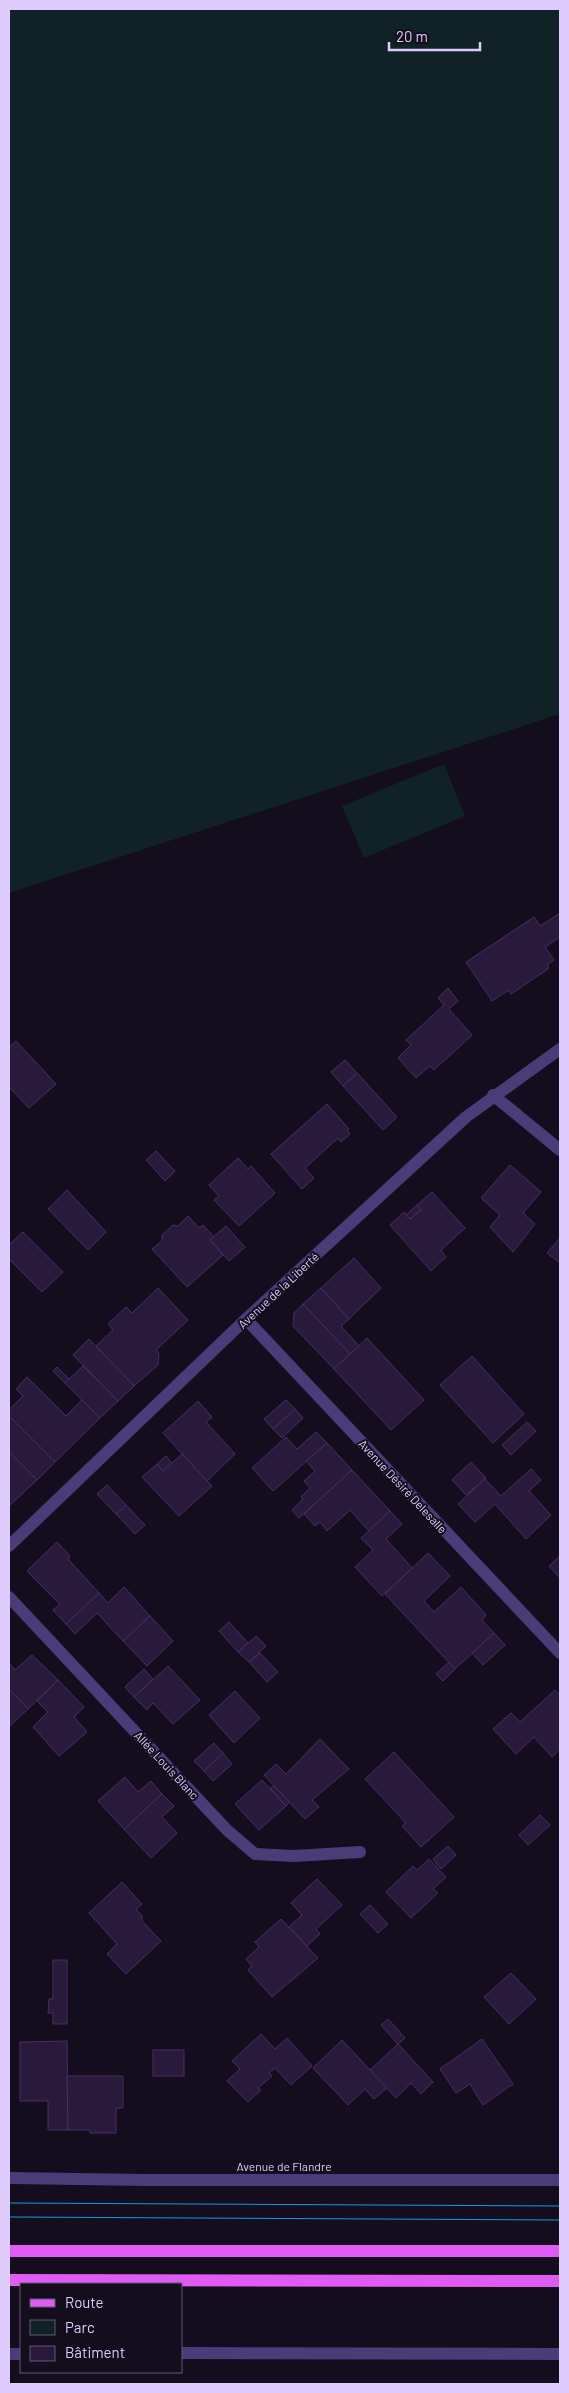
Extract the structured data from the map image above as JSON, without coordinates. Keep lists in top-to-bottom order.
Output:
{
  "streets": {
    "street": [
      "Avenue de la Liberté",
      "Avenue Désiré Delesalle",
      "Allée Louis Blanc",
      "Avenue de Flandre"
    ]
  },
  "crossings": [
    ["Avenue de la Liberté", "Avenue Désiré Delesalle"]
  ],
  "legend": ["Route", "Parc", "Bâtiment"],
  "scale_bar": "20 m"
}
